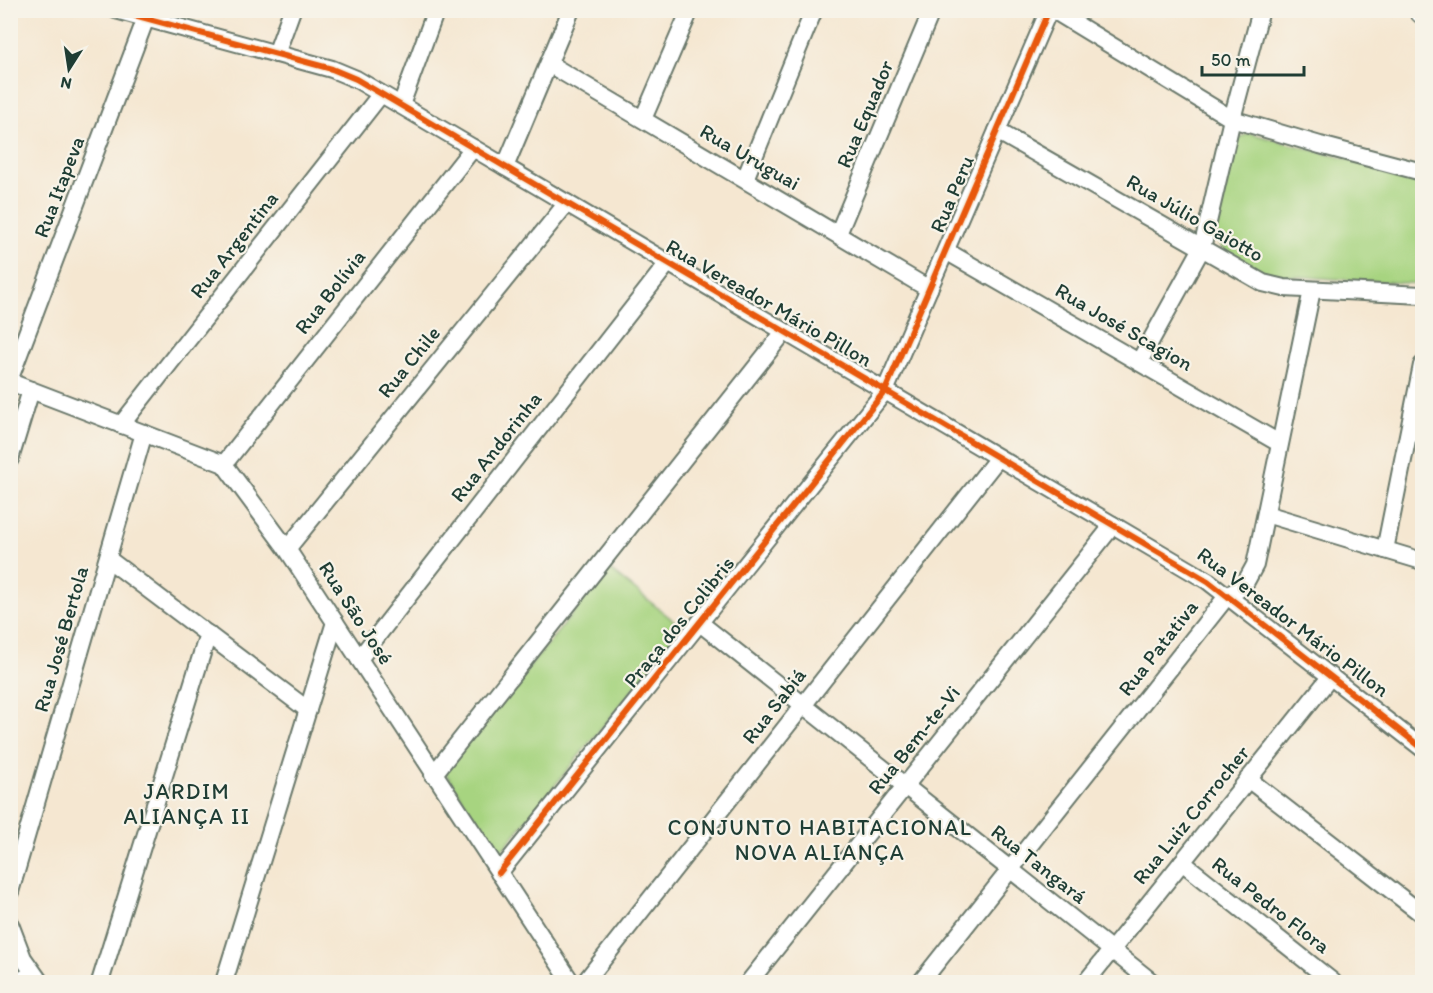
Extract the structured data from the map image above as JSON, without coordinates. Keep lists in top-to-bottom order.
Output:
{
  "streets": {
    "street": [
      "Rua Equador",
      "Rua Uruguai",
      "Rua Itapeva",
      "Rua Peru",
      "Rua Júlio Gaiotto",
      "Rua Argentina",
      "Rua Bolívia",
      "Rua Vereador Mário Pillon",
      "Rua José Scagion",
      "Rua Chile",
      "Rua Andorinha",
      "Rua São José",
      "Praça dos Colibris",
      "Rua José Bertola",
      "Rua Patativa",
      "Rua Sabiá",
      "Rua Bem-te-Vi",
      "Rua Luiz Corrocher",
      "Rua Tangará",
      "Rua Pedro Flora"
    ]
  },
  "crossings": [
    ["Rua Equador", "Rua Uruguai"],
    ["Rua Uruguai", "Rua Peru"],
    ["Rua Itapeva", "Rua Vereador Mário Pillon"],
    ["Rua Peru", "Rua Júlio Gaiotto"],
    ["Rua Peru", "Rua Vereador Mário Pillon"],
    ["Rua Peru", "Rua José Scagion"],
    ["Rua Peru", "Praça dos Colibris"],
    ["Rua Júlio Gaiotto", "Rua Patativa"],
    ["Rua Argentina", "Rua Vereador Mário Pillon"],
    ["Rua Bolívia", "Rua Vereador Mário Pillon"],
    ["Rua Bolívia", "Rua São José"],
    ["Rua Vereador Mário Pillon", "Rua Chile"],
    ["Rua Vereador Mário Pillon", "Rua Andorinha"],
    ["Rua Vereador Mário Pillon", "Praça dos Colibris"],
    ["Rua Vereador Mário Pillon", "Rua Patativa"],
    ["Rua Vereador Mário Pillon", "Rua Sabiá"],
    ["Rua Vereador Mário Pillon", "Rua Bem-te-Vi"],
    ["Rua Vereador Mário Pillon", "Rua Luiz Corrocher"],
    ["Rua José Scagion", "Rua Patativa"],
    ["Rua Chile", "Rua São José"],
    ["Rua Andorinha", "Rua São José"],
    ["Rua São José", "Praça dos Colibris"],
    ["Praça dos Colibris", "Rua Tangará"],
    ["Rua Patativa", "Rua Tangará"],
    ["Rua Sabiá", "Rua Tangará"],
    ["Rua Bem-te-Vi", "Rua Tangará"],
    ["Rua Luiz Corrocher", "Rua Tangará"],
    ["Rua Luiz Corrocher", "Rua Pedro Flora"]
  ],
  "districts": ["JARDIM ALIANÇA II", "CONJUNTO HABITACIONAL NOVA ALIANÇA"],
  "scale_bar": "50 m",
  "north": "bottom"
}
